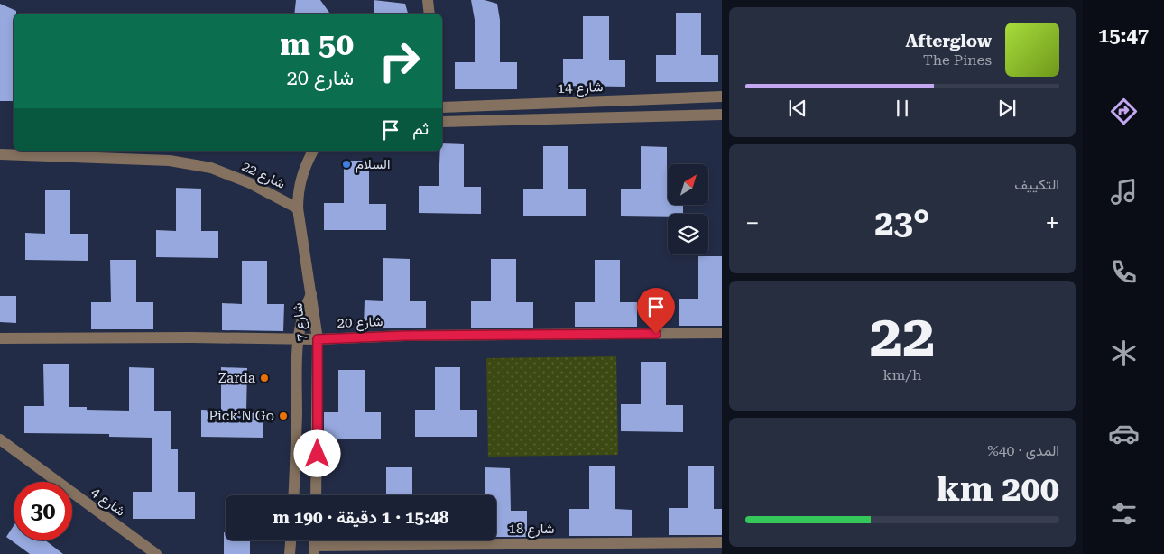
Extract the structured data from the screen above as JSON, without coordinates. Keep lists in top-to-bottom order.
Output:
{
  "streets": {
    "street": [
      "شارع 14",
      "شارع 22",
      "شارع 7",
      "شارع 20",
      "شارع 4",
      "شارع 18"
    ]
  },
  "crossings": [
    ["شارع 7", "شارع 20"]
  ],
  "places": ["السلام", "Zarda", "Pick'N Go"],
  "north": "top right",
  "page": {
    "tabs": "15:47",
    "turn": ["50 m", "شارع 20"],
    "song": ["Afterglow", "The Pines"],
    "then": "ثم",
    "tile": [
      "التكييف",
      ["22", "km/h"],
      ["المدى · 40%", "200 km"]
    ],
    "heat": ["−", "23°", "+"],
    "limit": "30",
    "trip": "15:48 · 1 دقيقة · 190 m"
  }
}
